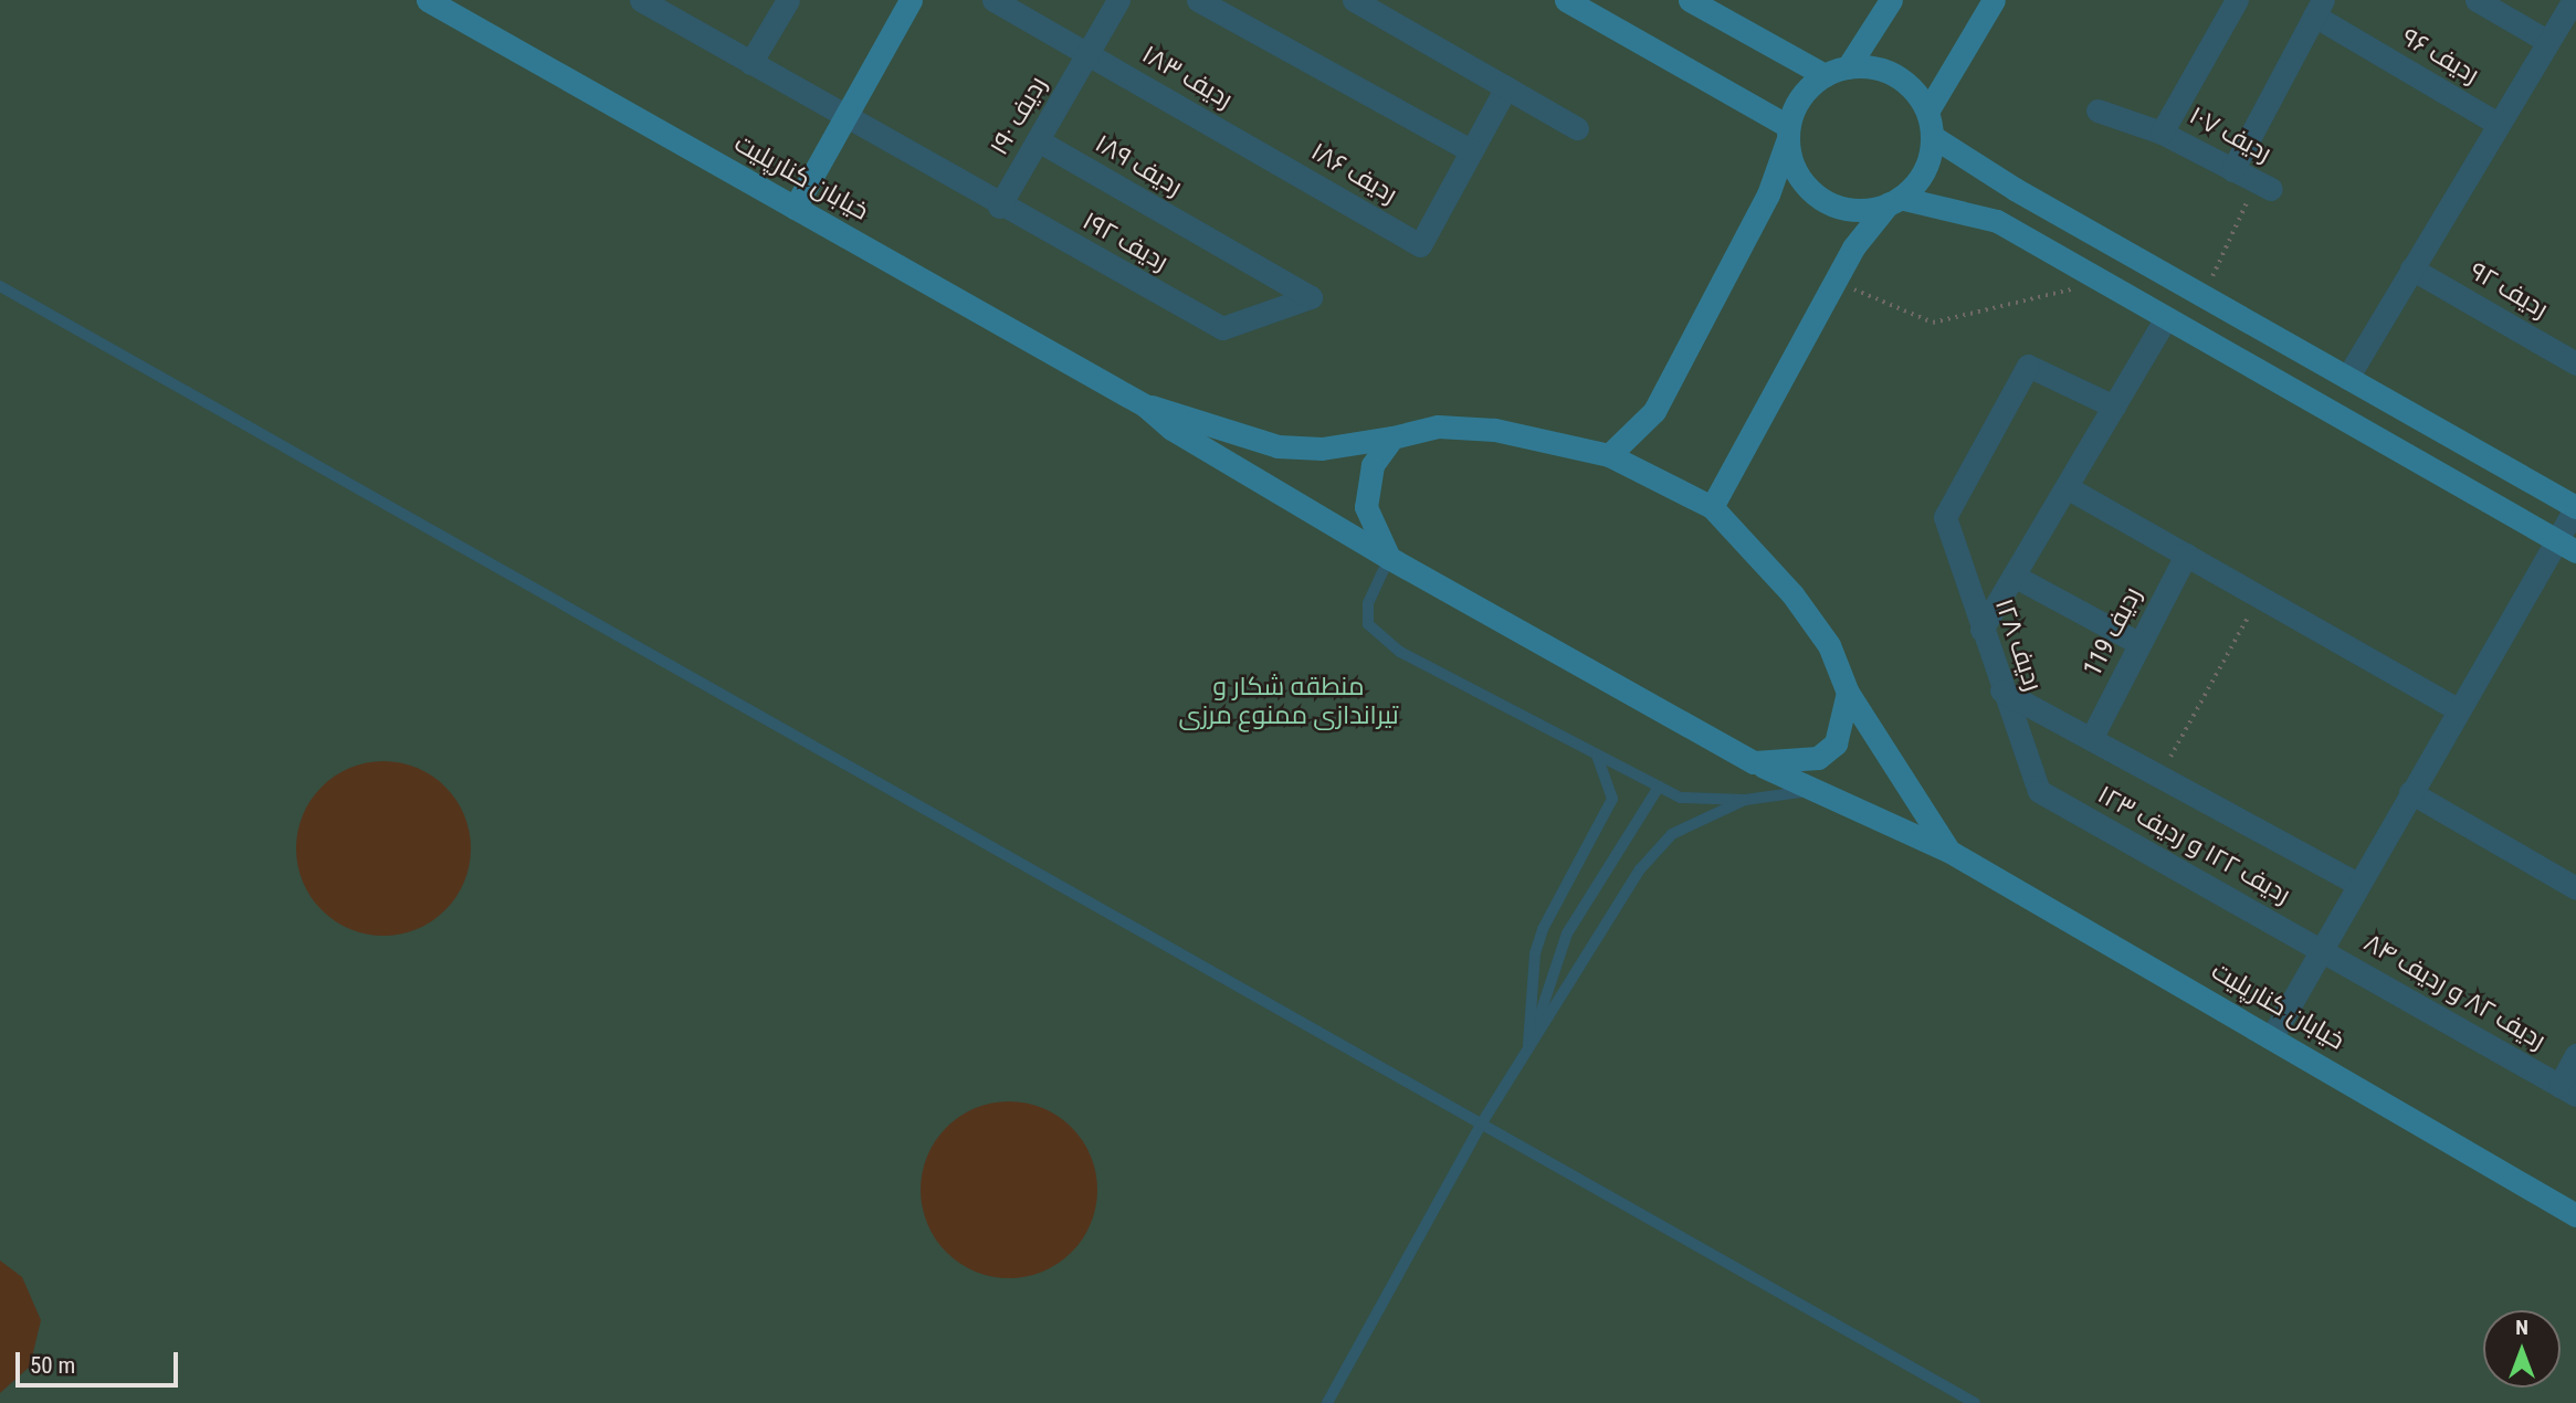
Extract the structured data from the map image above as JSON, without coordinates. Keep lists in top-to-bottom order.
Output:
{
  "streets": {
    "main road": ["خیابان کنارپلیت"],
    "street": [
      "ردیف ۹۶",
      "ردیف ۱۸۳",
      "ردیف ۱۹۰",
      "ردیف ۱۰۷",
      "ردیف ۱۸۹",
      "ردیف ۱۸۶",
      "ردیف ۱۹۲",
      "ردیف ۹۲",
      "ردیف 119",
      "ردیف ۱۲۸",
      "ردیف ۱۲۲ و ردیف ۱۲۳",
      "ردیف ۸۲ و ردیف ۸۴"
    ]
  },
  "crossings": [
    ["ردیف ۱۸۳", "ردیف ۱۹۰"],
    ["ردیف ۱۸۳", "ردیف ۱۸۶"],
    ["ردیف ۱۹۰", "ردیف ۱۸۹"],
    ["ردیف ۱۹۰", "ردیف ۱۹۲"],
    ["ردیف ۱۸۹", "ردیف ۱۹۲"],
    ["ردیف ۱۲۸", "ردیف ۱۲۲ و ردیف ۱۲۳"],
    ["ردیف ۱۲۲ و ردیف ۱۲۳", "ردیف ۸۲ و ردیف ۸۴"]
  ],
  "parks": ["منطقه شکار و تیراندازی ممنوع مرزی"],
  "scale_bar": "50 m",
  "north": "top"
}
